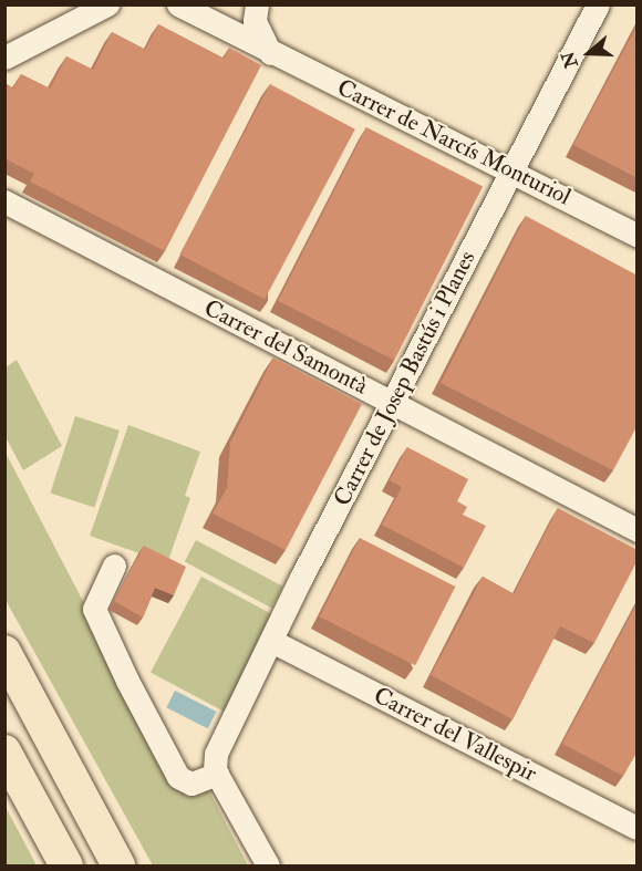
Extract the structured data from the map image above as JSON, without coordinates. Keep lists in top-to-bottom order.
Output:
{
  "streets": {
    "street": [
      "Carrer de Narcís Monturiol",
      "Carrer del Samontà",
      "Carrer de Josep Bastús i Planes",
      "Carrer del Vallespir"
    ]
  },
  "crossings": [
    ["Carrer de Narcís Monturiol", "Carrer de Josep Bastús i Planes"],
    ["Carrer del Samontà", "Carrer de Josep Bastús i Planes"],
    ["Carrer de Josep Bastús i Planes", "Carrer del Vallespir"]
  ],
  "north": "left"
}
